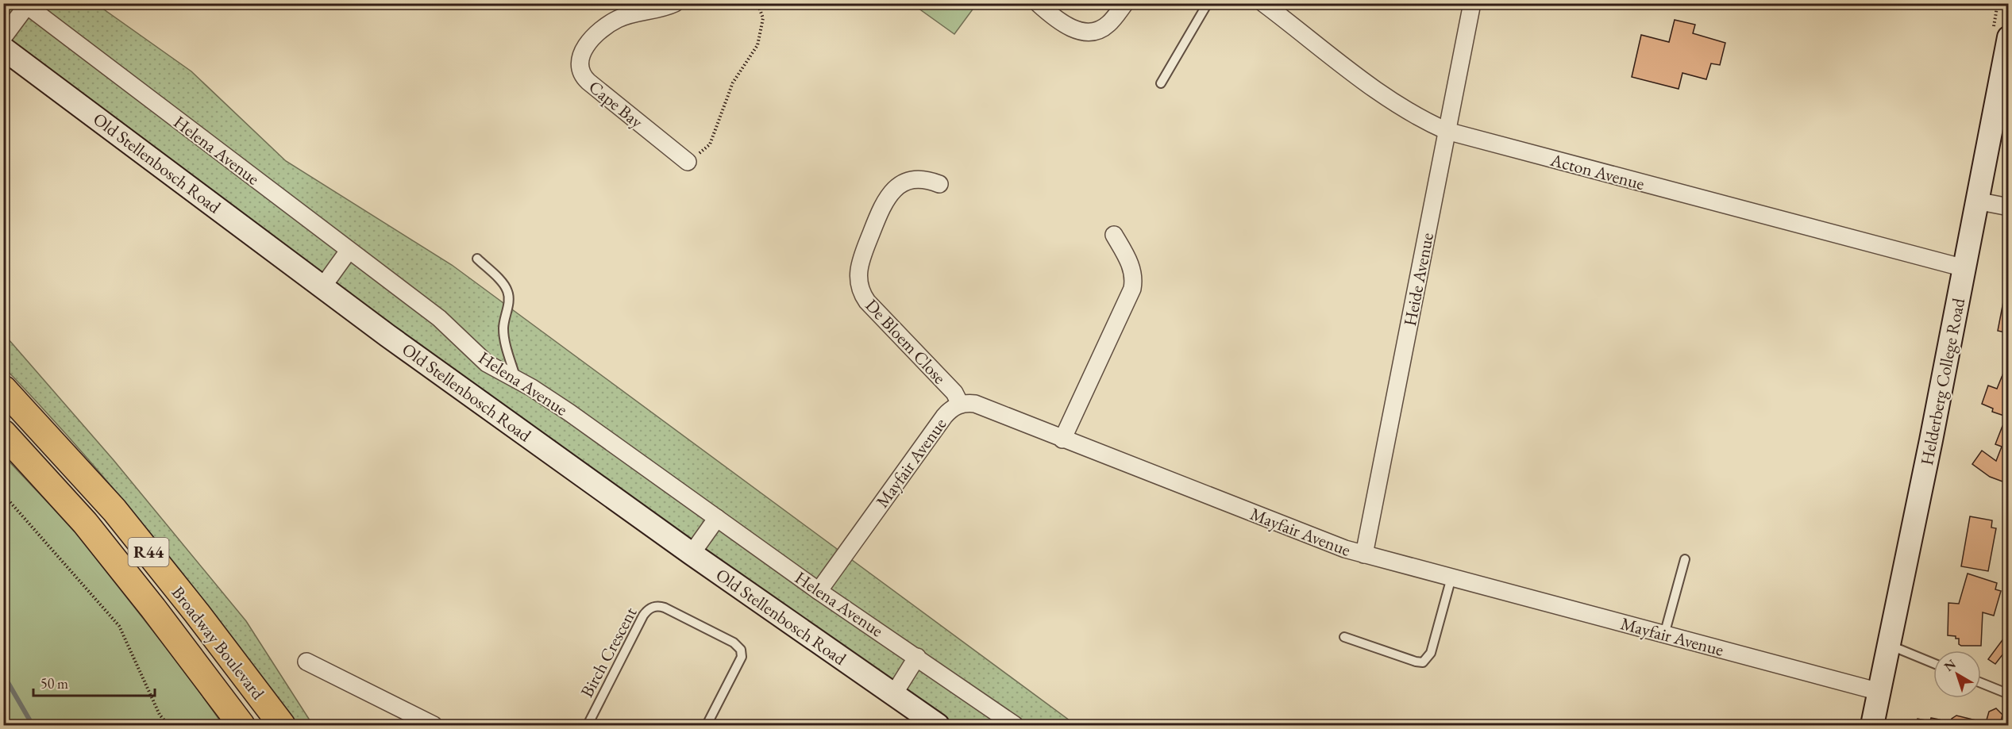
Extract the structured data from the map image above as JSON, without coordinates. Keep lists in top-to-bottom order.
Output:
{
  "streets": {
    "main road": ["R44", "Broadway Boulevard"],
    "street": [
      "Cape Bay",
      "Helena Avenue",
      "Old Stellenbosch Road",
      "Acton Avenue",
      "Heide Avenue",
      "De Bloem Close",
      "Helderberg College Road",
      "Mayfair Avenue"
    ],
    "lane": ["Birch Crescent"]
  },
  "crossings": [
    ["Helena Avenue", "Mayfair Avenue"],
    ["Acton Avenue", "Heide Avenue"],
    ["Acton Avenue", "Helderberg College Road"],
    ["Heide Avenue", "Mayfair Avenue"],
    ["De Bloem Close", "Mayfair Avenue"],
    ["Helderberg College Road", "Mayfair Avenue"]
  ],
  "scale_bar": "50 m",
  "north": "top left"
}
